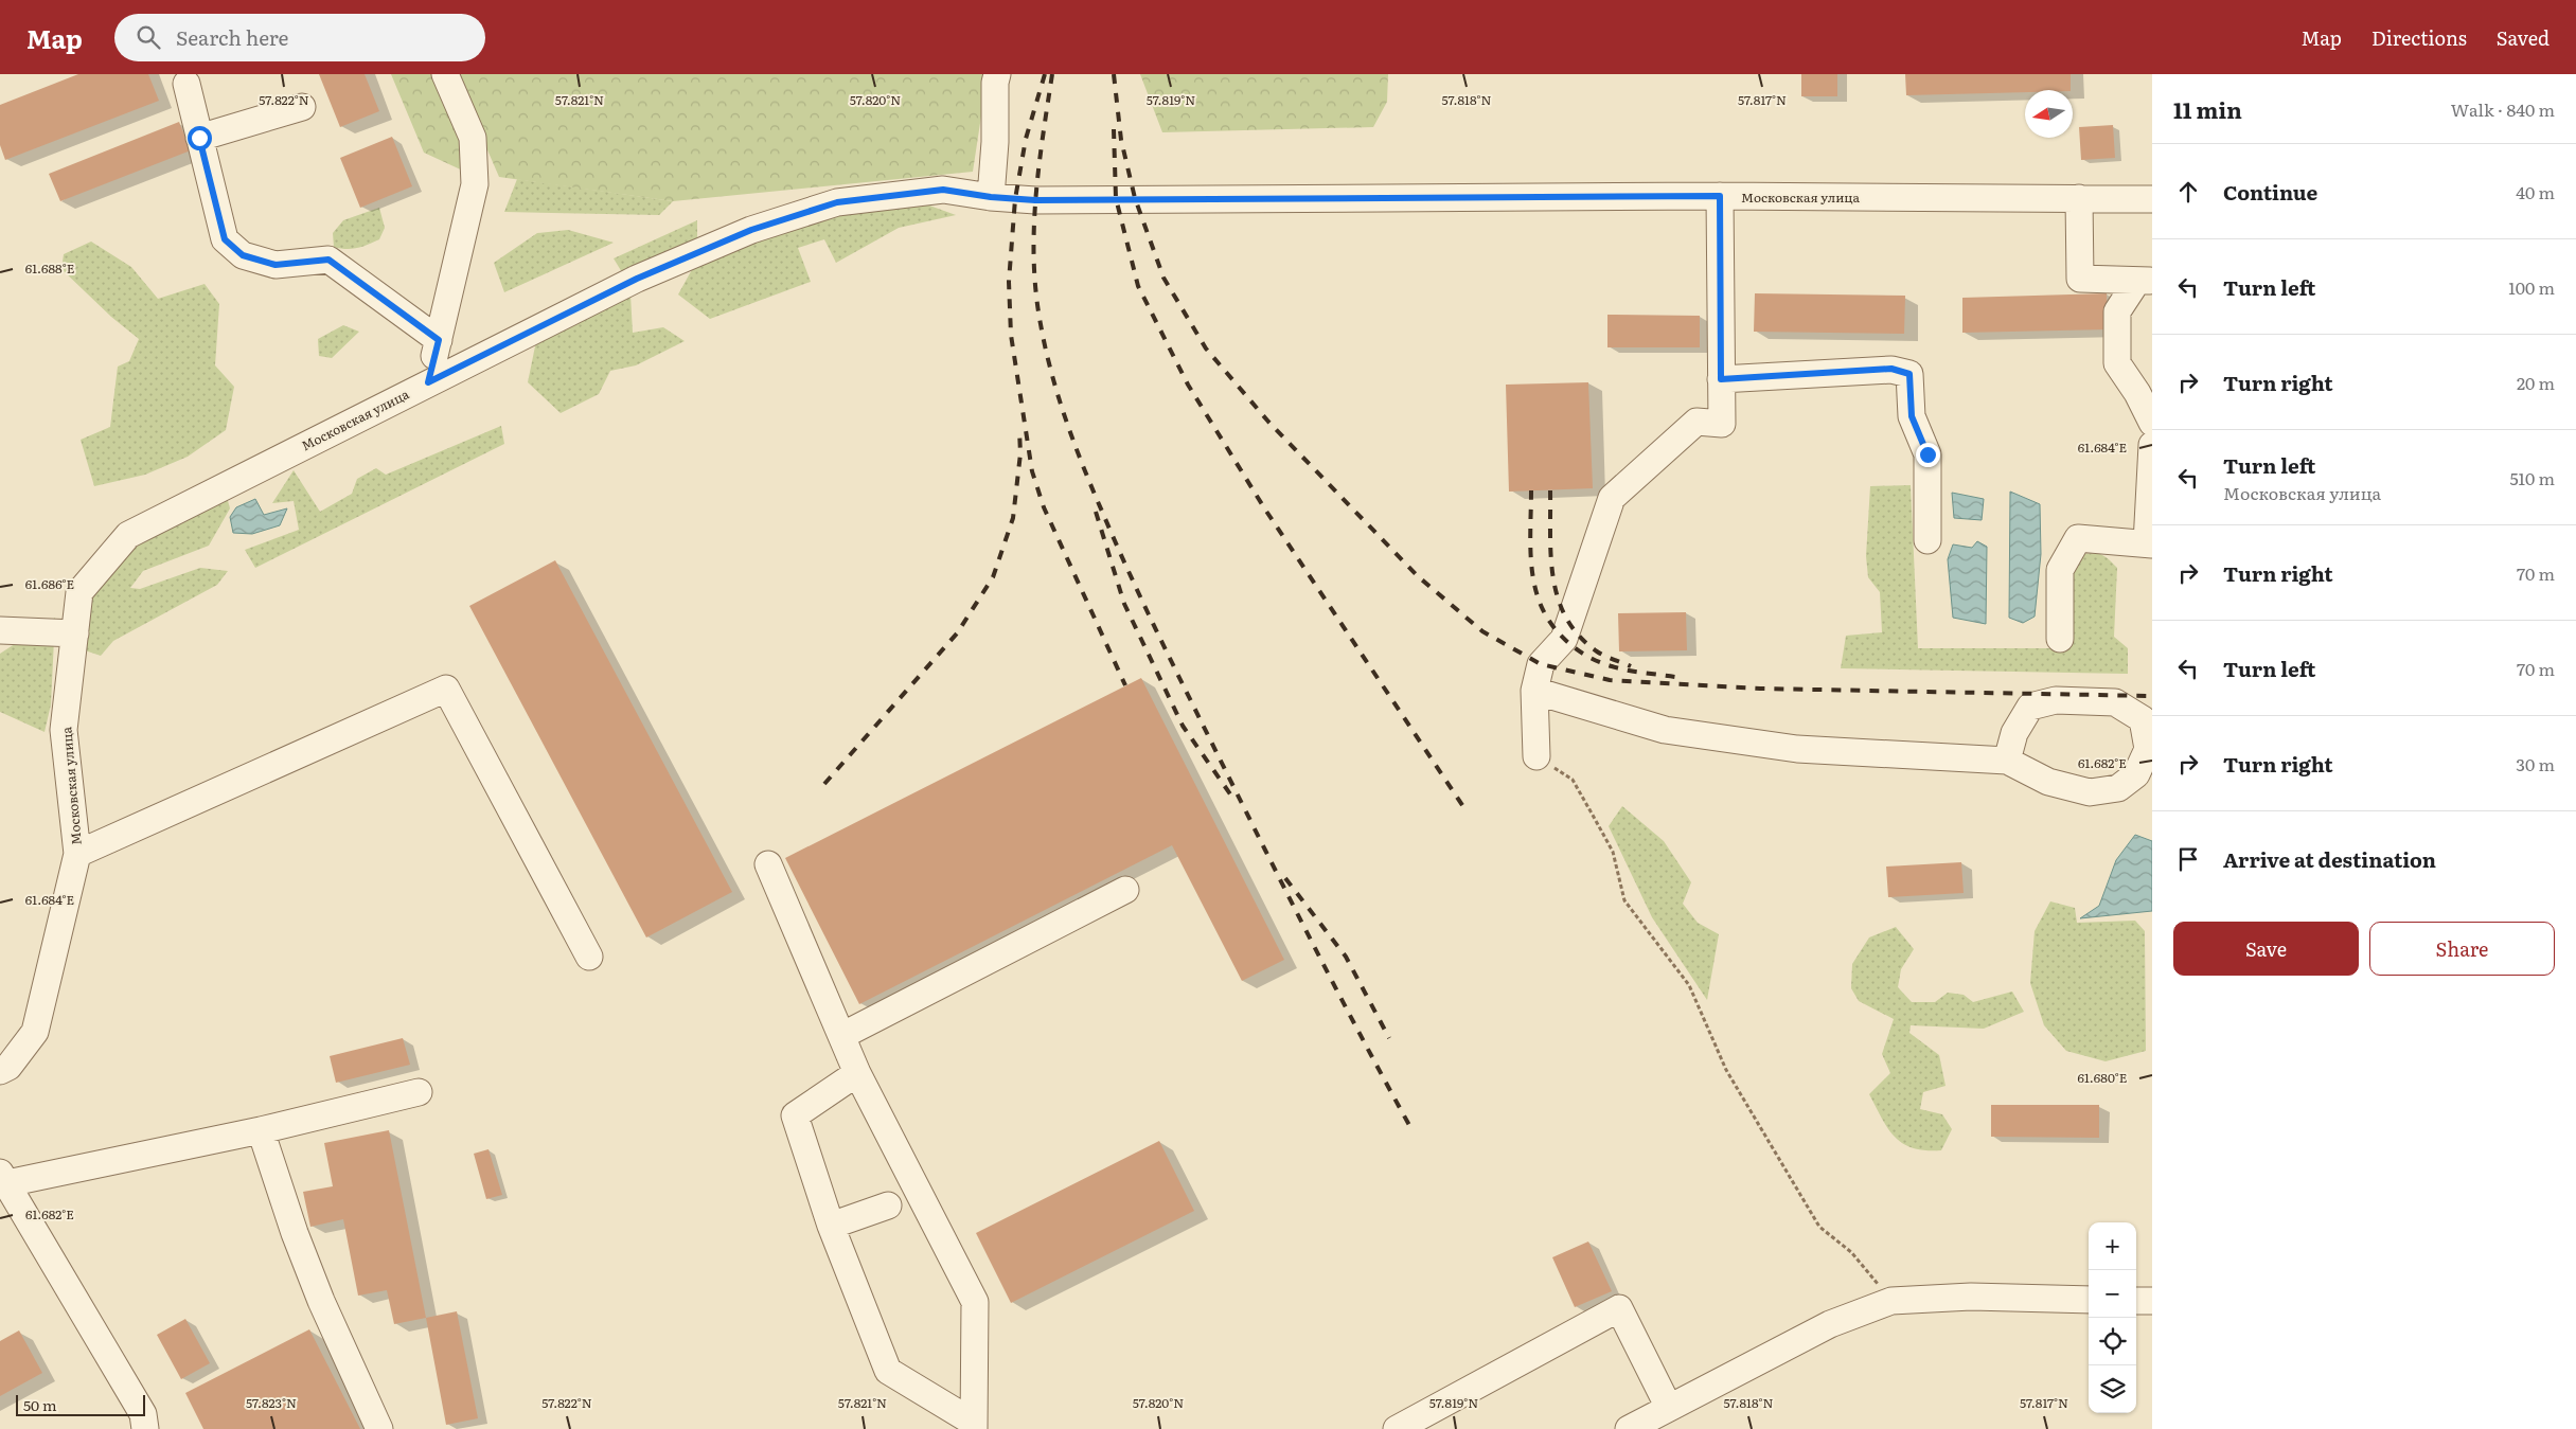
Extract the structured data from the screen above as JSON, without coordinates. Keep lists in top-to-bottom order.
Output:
{
  "streets": {
    "street": ["Московская улица"]
  },
  "scale_bar": "50 m",
  "north": "left",
  "page": {
    "header": "Map",
    "search": "Search here",
    "nav": ["Map", "Directions", "Saved"],
    "heading": ["11 min", "Walk · 840 m"],
    "list": [
      ["Continue", "40 m"],
      ["Turn left", "100 m"],
      ["Turn right", "20 m"],
      ["Turn left", "Московская улица", "510 m"],
      ["Turn right", "70 m"],
      ["Turn left", "70 m"],
      ["Turn right", "30 m"],
      "Arrive at destination"
    ],
    "buttons": ["Save", "Share"],
    "map_buttons": ["+", "−"],
    "scale": "50 m"
  },
  "coordinates": [
    "57.822°N",
    "57.821°N",
    "57.820°N",
    "57.819°N",
    "57.818°N",
    "57.817°N",
    "61.688°E",
    "61.684°E",
    "61.686°E",
    "61.682°E",
    "61.680°E",
    "57.823°N"
  ]
}
